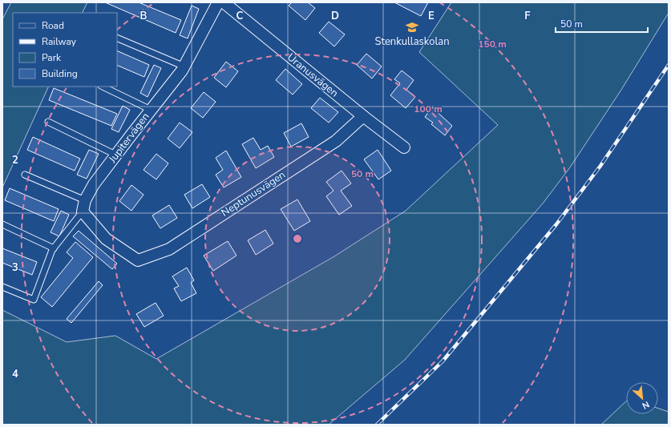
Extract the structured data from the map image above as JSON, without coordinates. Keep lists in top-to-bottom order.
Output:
{
  "streets": {
    "street": ["Uranusvägen", "Jupitervägen", "Neptunusvägen"]
  },
  "crossings": [
    ["Uranusvägen", "Neptunusvägen"],
    ["Jupitervägen", "Neptunusvägen"]
  ],
  "places": {
    "school or university": ["Stenkullaskolan"]
  },
  "legend": [
    "Road",
    "Railway",
    "Park",
    "Building"
  ],
  "scale_bar": "50 m",
  "north": "bottom right",
  "grid": {
    "columns": [
      "B",
      "C",
      "D",
      "E",
      "F"
    ],
    "rows": ["2", "3", "4"]
  },
  "rings": ["150 m", "100 m", "50 m"]
}
